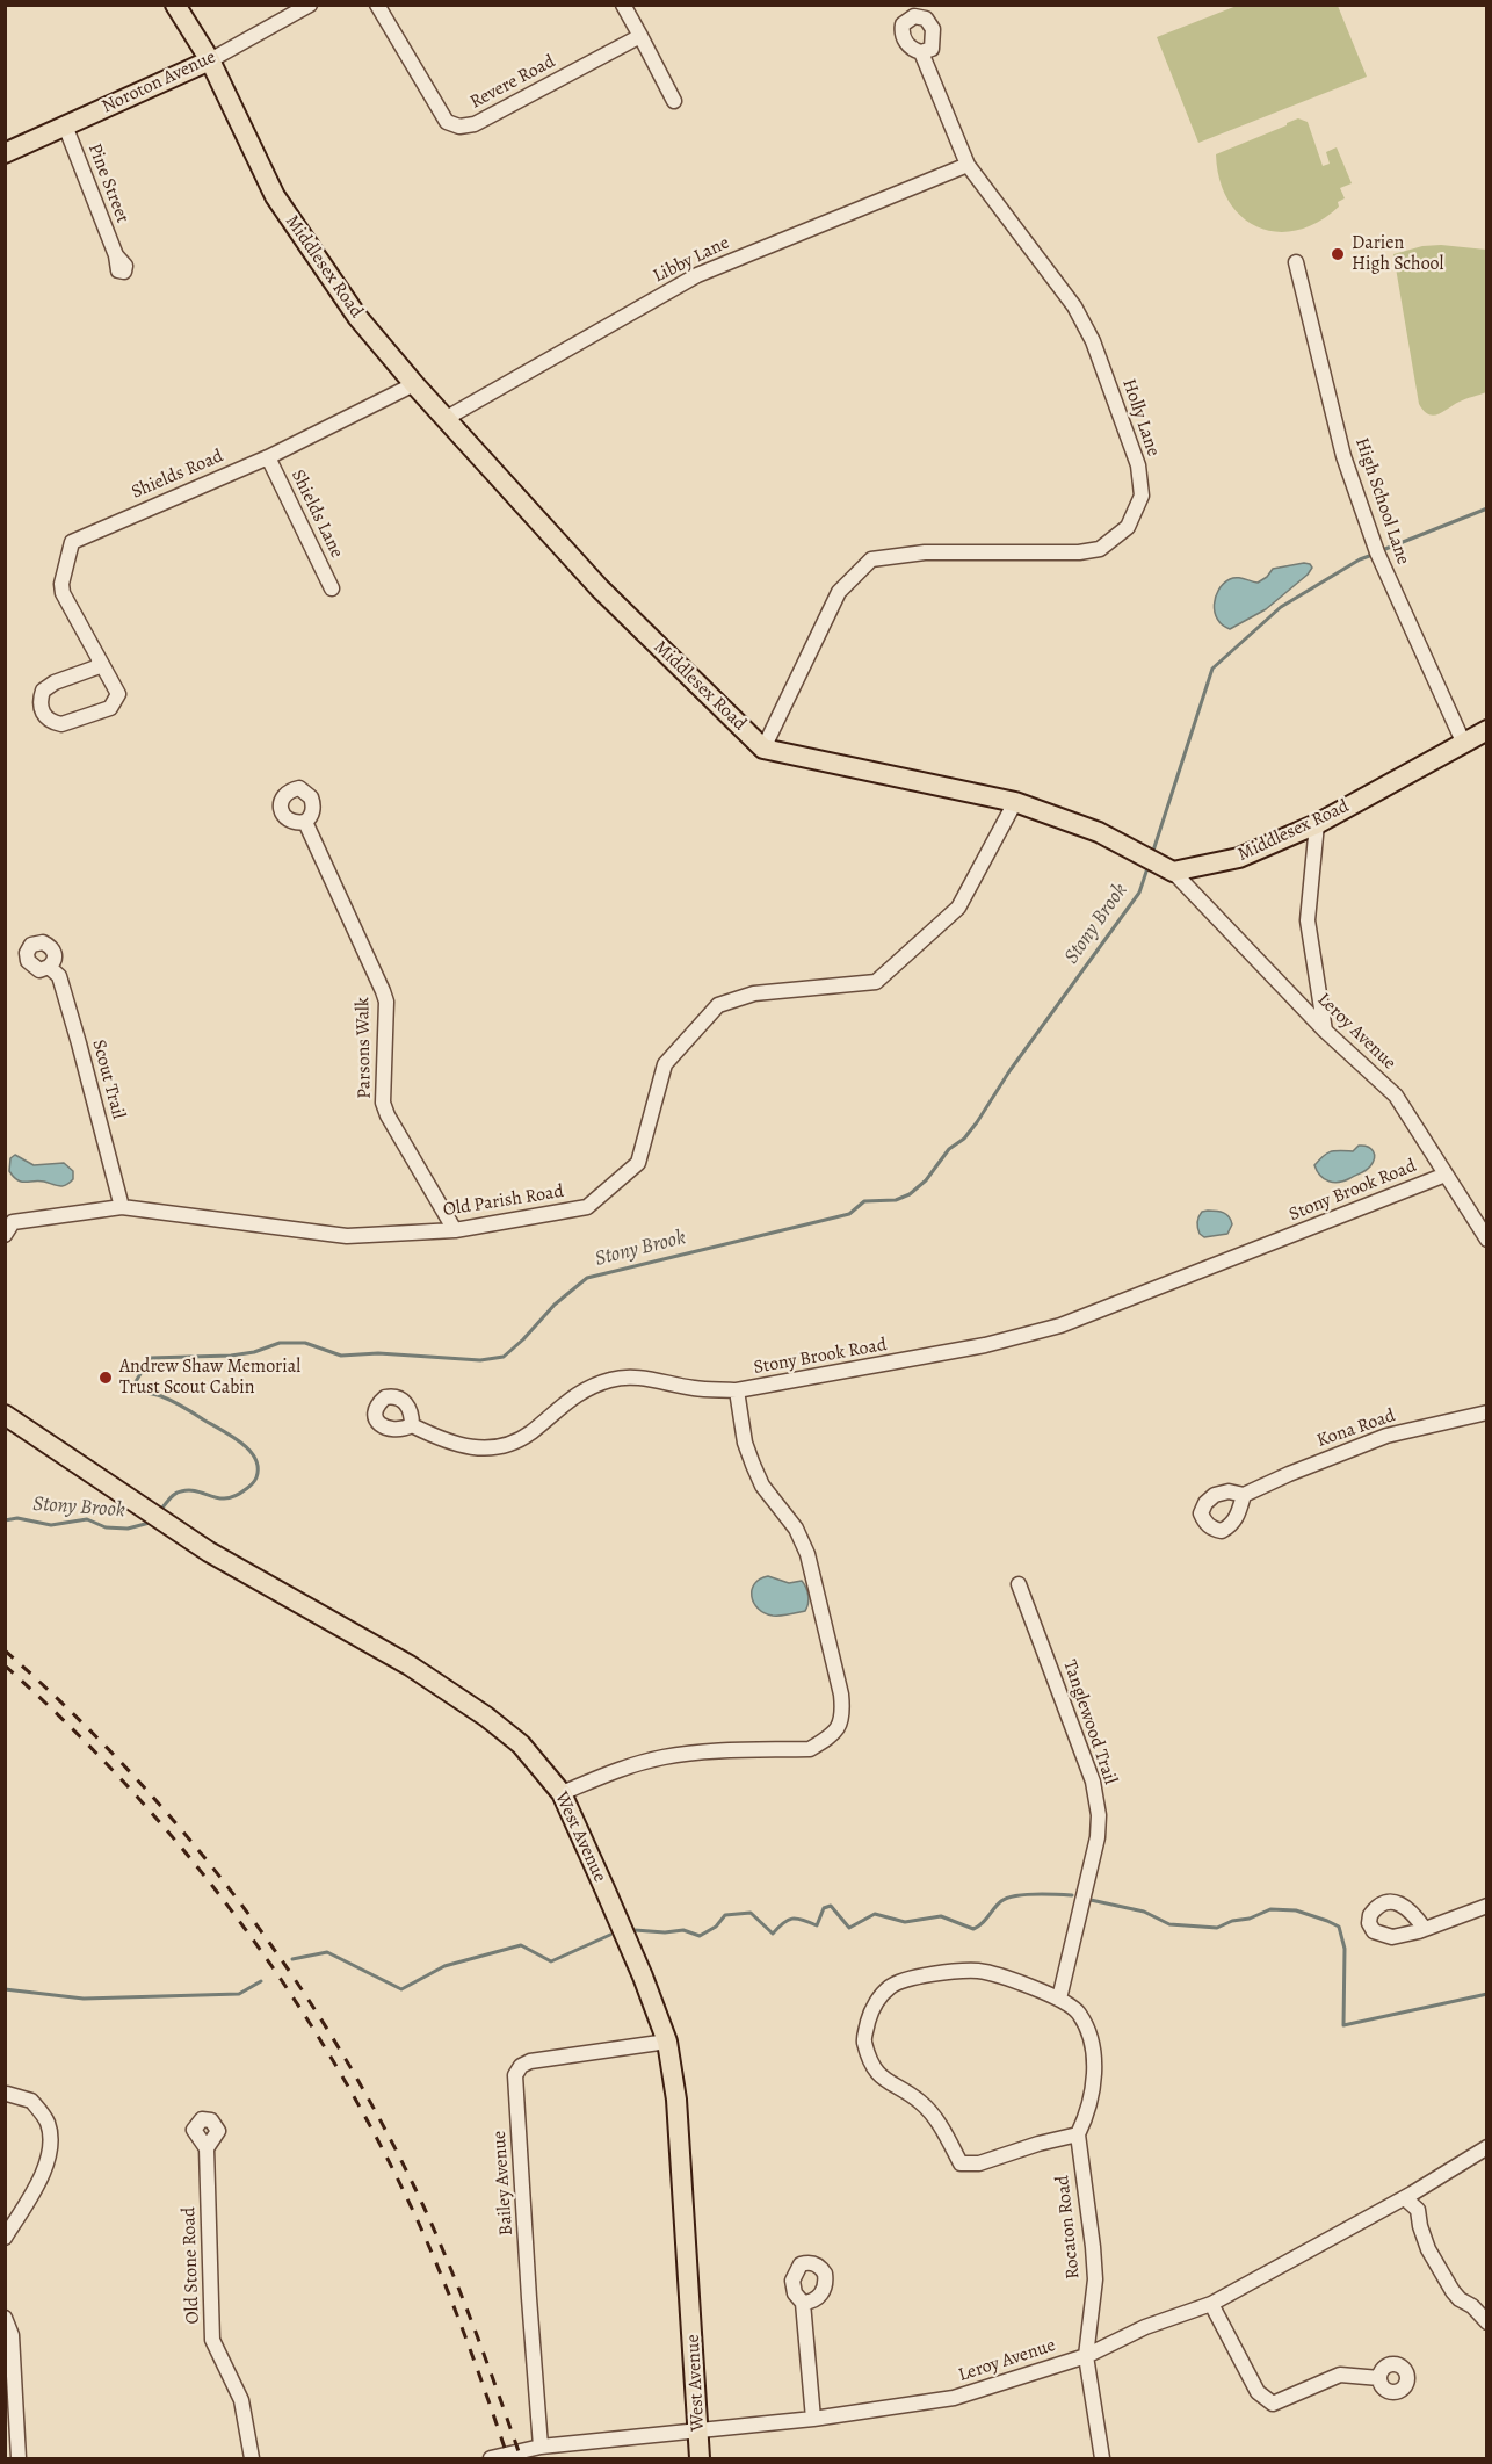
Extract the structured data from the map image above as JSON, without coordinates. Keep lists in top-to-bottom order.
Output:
{
  "streets": {
    "main road": ["Noroton Avenue", "Middlesex Road", "West Avenue"],
    "street": [
      "Revere Road",
      "Pine Street",
      "Libby Lane",
      "Holly Lane",
      "Shields Road",
      "High School Lane",
      "Shields Lane",
      "Leroy Avenue",
      "Parsons Walk",
      "Scout Trail",
      "Stony Brook Road",
      "Old Parish Road",
      "Kona Road",
      "Tanglewood Trail",
      "Bailey Avenue",
      "Rocaton Road",
      "Old Stone Road"
    ]
  },
  "crossings": [
    ["Noroton Avenue", "Pine Street"],
    ["Noroton Avenue", "Middlesex Road"],
    ["Libby Lane", "Middlesex Road"],
    ["Libby Lane", "Holly Lane"],
    ["Middlesex Road", "Holly Lane"],
    ["Middlesex Road", "Shields Road"],
    ["Middlesex Road", "High School Lane"],
    ["Middlesex Road", "Leroy Avenue"],
    ["Shields Road", "Shields Lane"],
    ["Leroy Avenue", "Stony Brook Road"],
    ["Leroy Avenue", "West Avenue"],
    ["Leroy Avenue", "Bailey Avenue"],
    ["Leroy Avenue", "Rocaton Road"],
    ["Parsons Walk", "Old Parish Road"],
    ["Scout Trail", "Old Parish Road"],
    ["Stony Brook Road", "West Avenue"],
    ["Tanglewood Trail", "Rocaton Road"],
    ["West Avenue", "Bailey Avenue"]
  ],
  "water": ["Stony Brook"],
  "places": ["Darien High School", "Andrew Shaw Memorial Trust Scout Cabin"]
}
